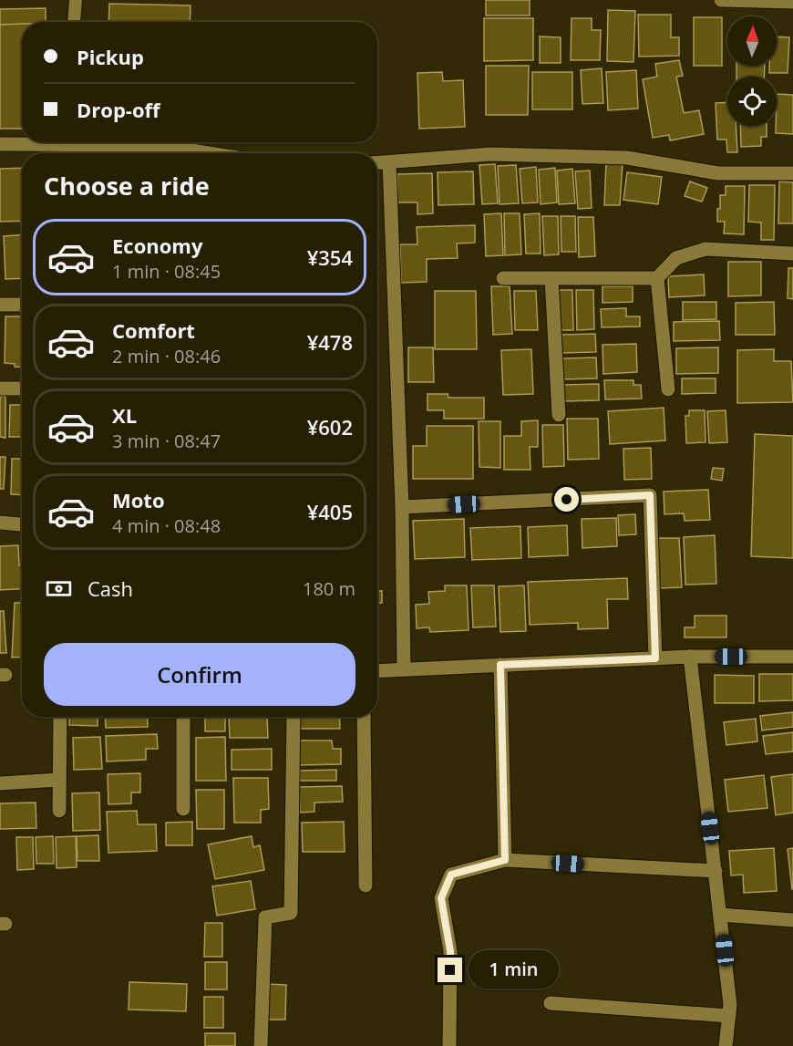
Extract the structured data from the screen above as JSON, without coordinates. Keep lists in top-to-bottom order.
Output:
{
  "north": "top",
  "page": {
    "banner": ["Pickup", "Drop-off"],
    "heading": "Choose a ride",
    "list": [
      {
        "name": "Economy",
        "note": "1 min · 08:45",
        "value": "¥354"
      },
      {
        "name": "Comfort",
        "note": "2 min · 08:46",
        "value": "¥478"
      },
      {
        "name": "XL",
        "note": "3 min · 08:47",
        "value": "¥602"
      },
      {
        "name": "Moto",
        "note": "4 min · 08:48",
        "value": "¥405"
      }
    ],
    "pay": ["Cash", "180 m"],
    "buttons": "Confirm",
    "bubble": "1 min"
  }
}
